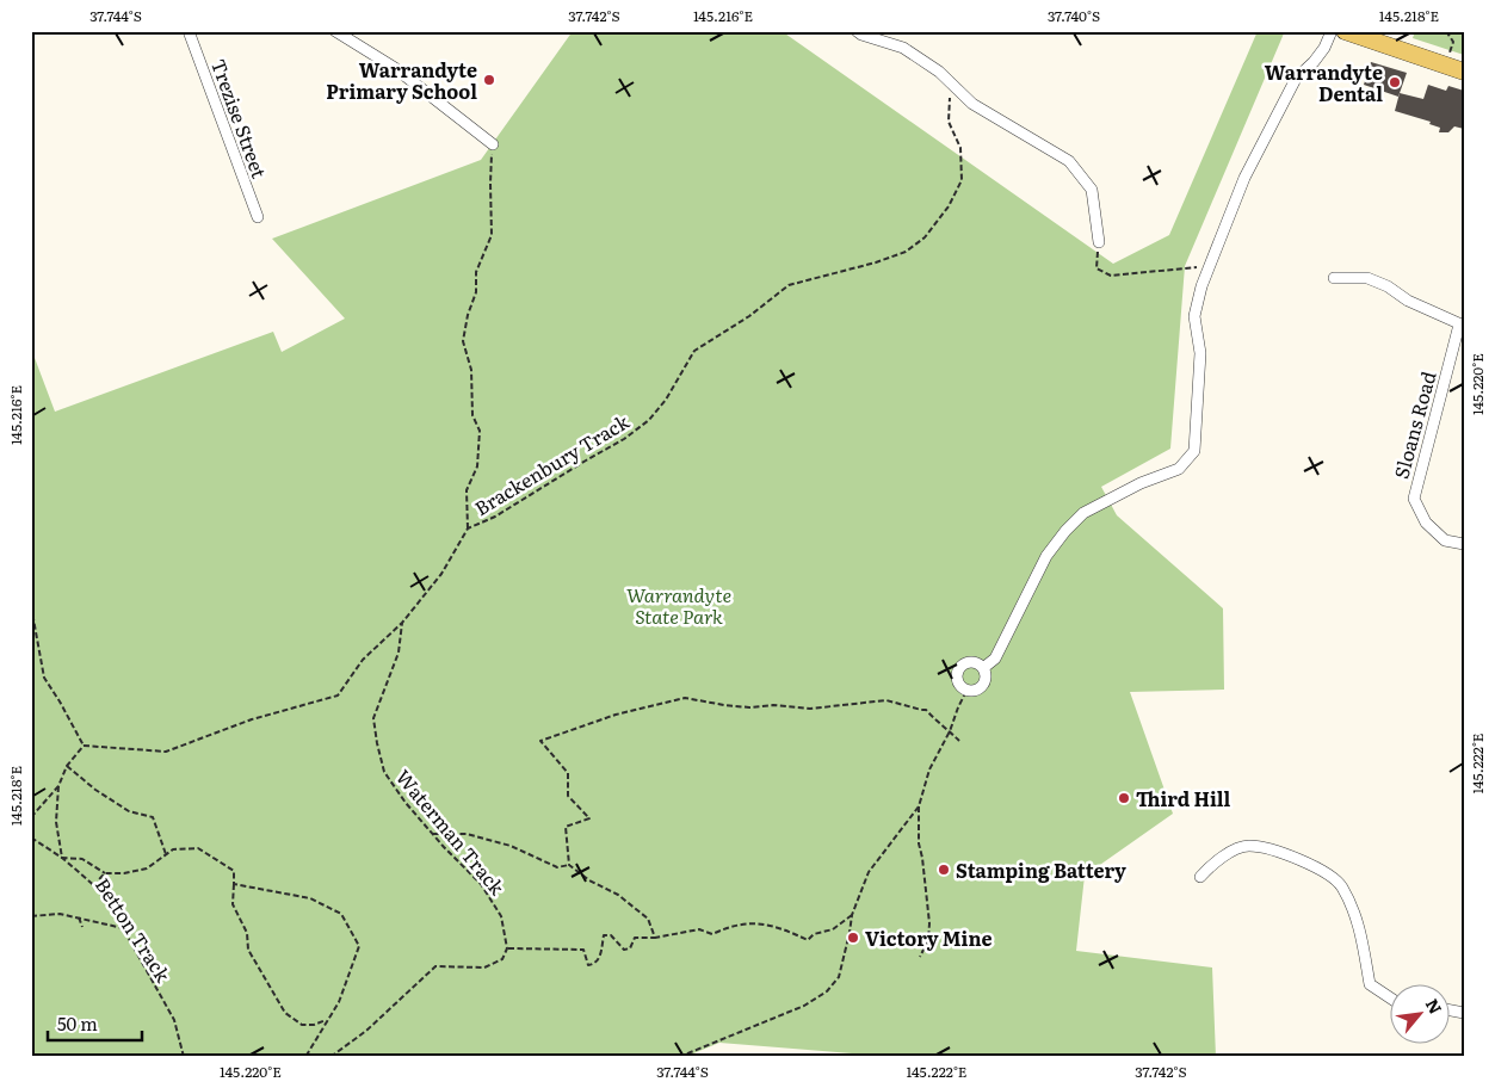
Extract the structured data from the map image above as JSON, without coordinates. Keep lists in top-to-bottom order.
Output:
{
  "streets": {
    "street": ["Trezise Street", "Sloans Road"],
    "path": ["Brackenbury Track", "Waterman Track", "Betton Track"]
  },
  "crossings": [
    ["Brackenbury Track", "Waterman Track"]
  ],
  "parks": ["Warrandyte State Park"],
  "places": [
    "Warrandyte Primary School",
    "Warrandyte Dental",
    "Third Hill",
    "Stamping Battery",
    "Victory Mine"
  ],
  "scale_bar": "50 m",
  "north": "top right",
  "coordinates": [
    "37.744°S",
    "37.742°S",
    "145.216°E",
    "37.740°S",
    "145.218°E",
    "145.220°E",
    "145.222°E"
  ]
}
